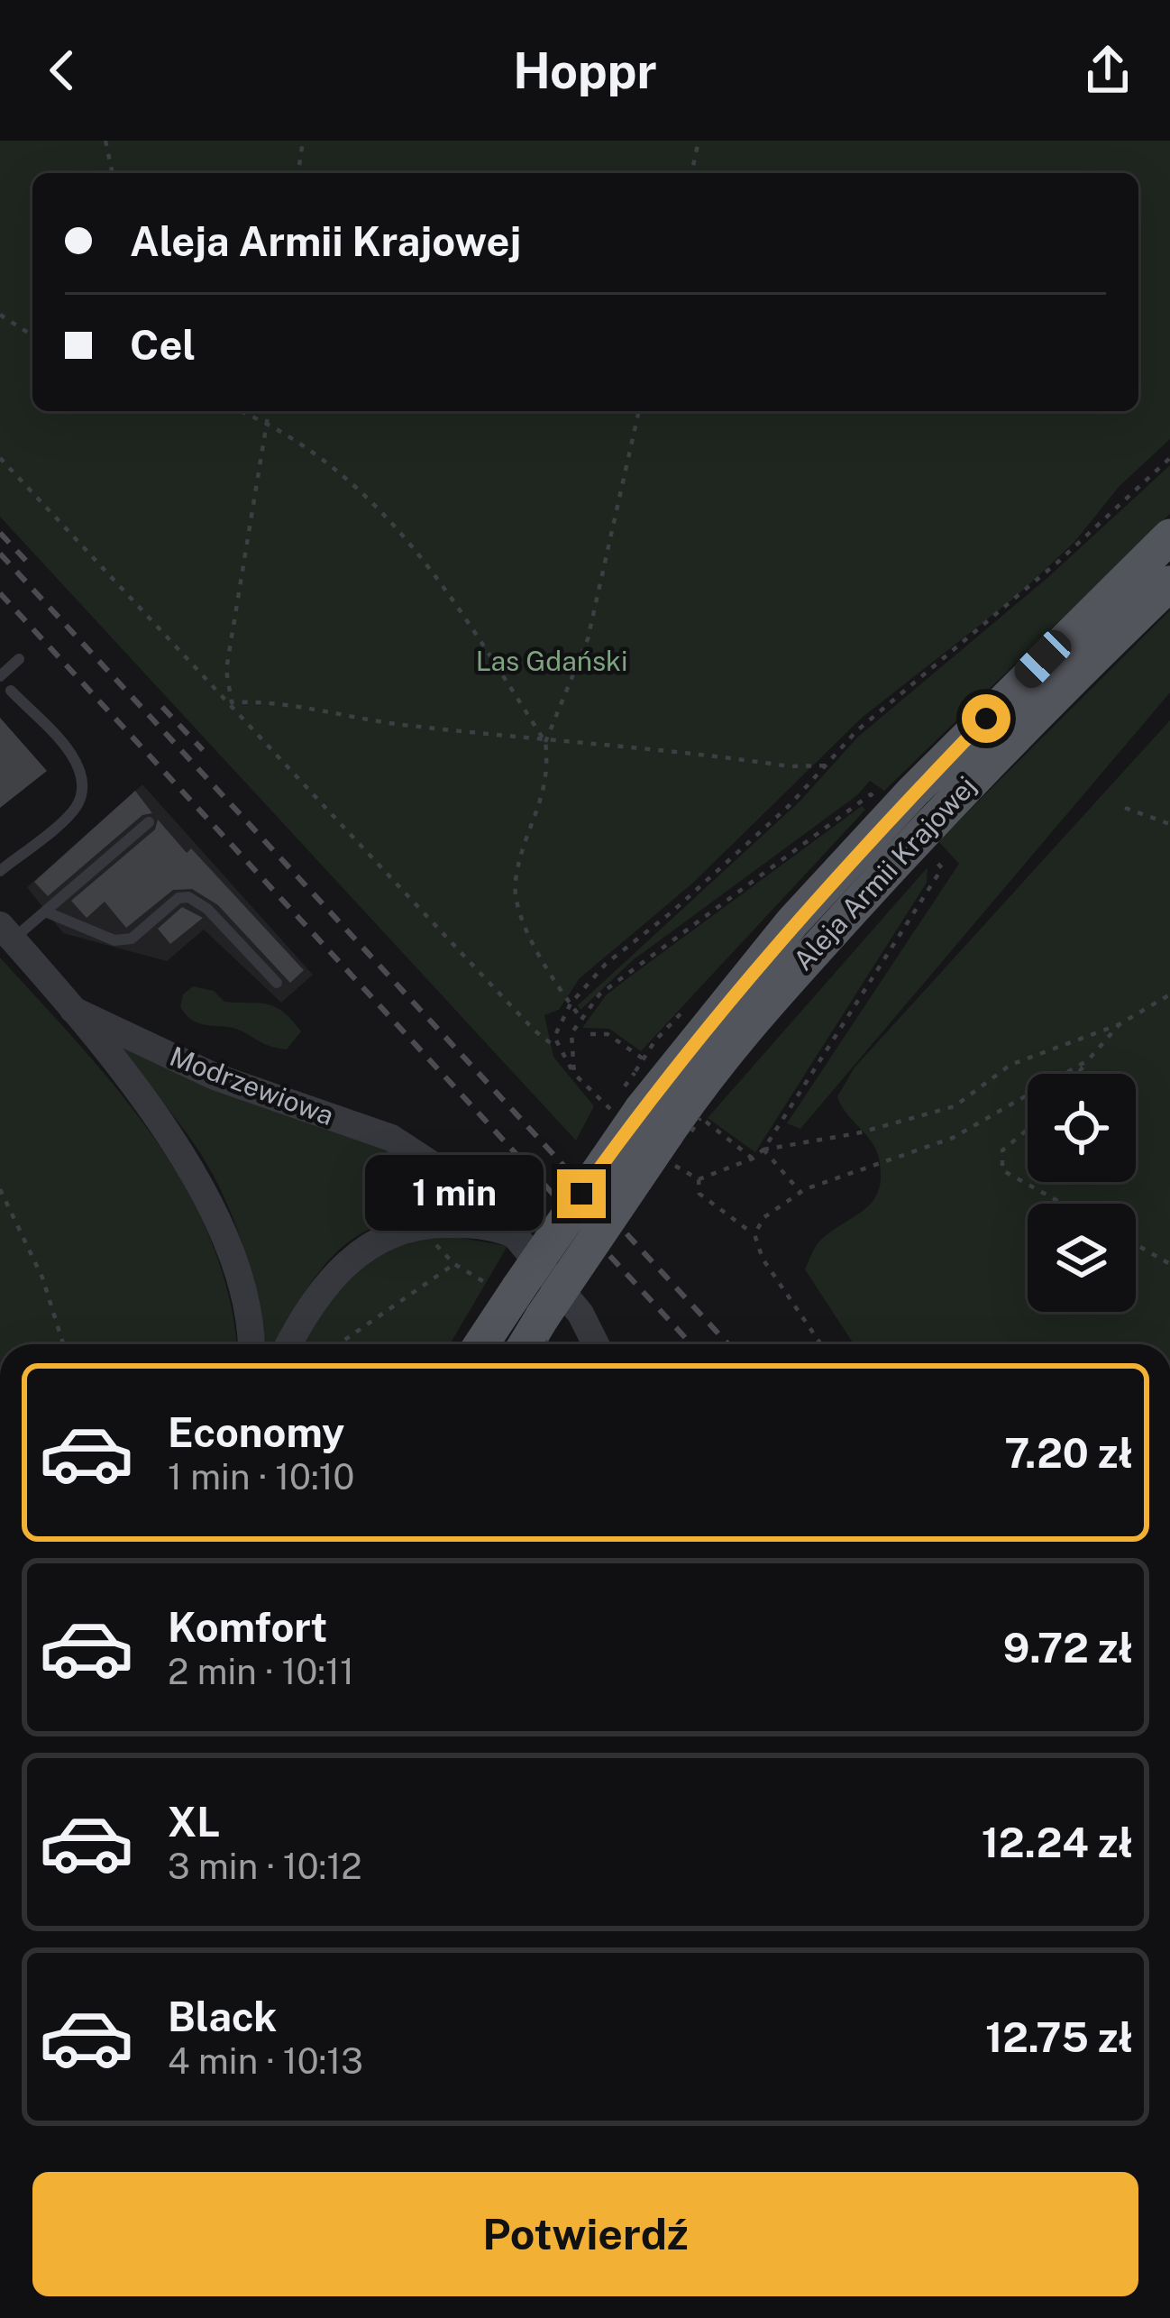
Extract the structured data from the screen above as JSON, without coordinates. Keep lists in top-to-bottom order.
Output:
{
  "streets": {
    "main road": ["Aleja Armii Krajowej"],
    "street": ["Modrzewiowa"]
  },
  "parks": ["Las Gdański"],
  "page": {
    "header": "Hoppr",
    "banner": ["Aleja Armii Krajowej", "Cel"],
    "bubble": "1 min",
    "list": [
      {
        "name": "Economy",
        "note": "1 min · 10:10",
        "value": "7.20 zł"
      },
      {
        "name": "Komfort",
        "note": "2 min · 10:11",
        "value": "9.72 zł"
      },
      {
        "name": "XL",
        "note": "3 min · 10:12",
        "value": "12.24 zł"
      },
      {
        "name": "Black",
        "note": "4 min · 10:13",
        "value": "12.75 zł"
      }
    ],
    "buttons": "Potwierdź"
  }
}
